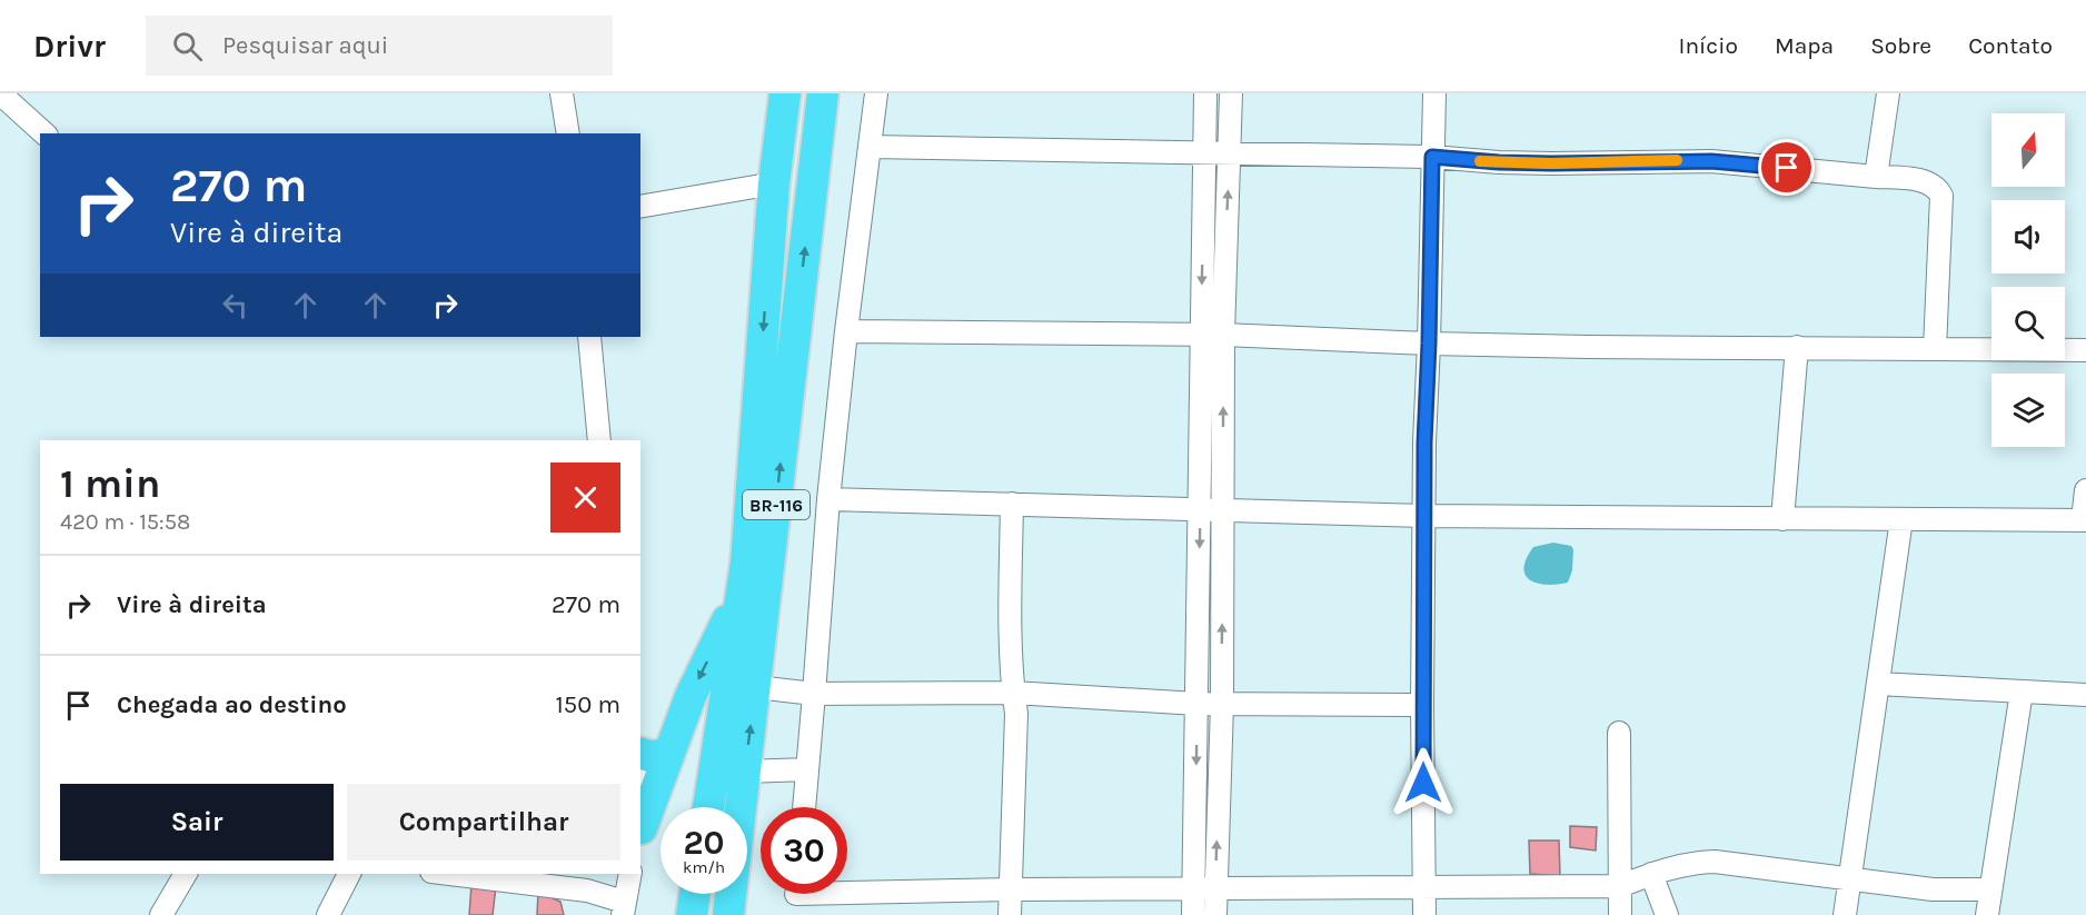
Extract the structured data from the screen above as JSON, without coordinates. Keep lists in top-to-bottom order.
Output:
{
  "streets": {
    "highway": ["BR-116"]
  },
  "north": "top",
  "page": {
    "header": "Drivr",
    "search": "Pesquisar aqui",
    "nav": [
      "Início",
      "Mapa",
      "Sobre",
      "Contato"
    ],
    "turn": ["270 m", "Vire à direita"],
    "heading": ["1 min", "420 m · 15:58"],
    "list": [
      {
        "name": "Vire à direita",
        "value": "270 m"
      },
      {
        "name": "Chegada ao destino",
        "value": "150 m"
      }
    ],
    "buttons": ["Sair", "Compartilhar"],
    "speed": "20 km/h",
    "limit": "30"
  }
}
